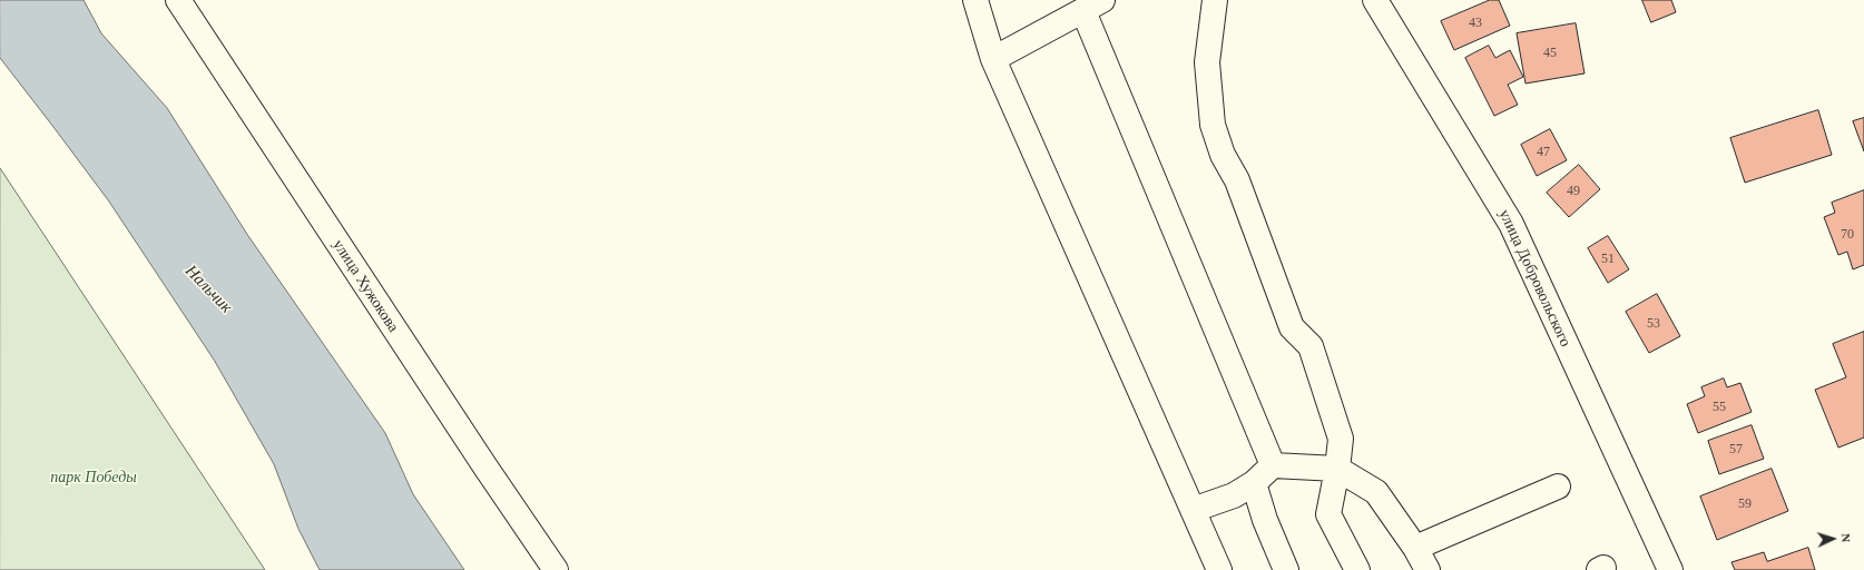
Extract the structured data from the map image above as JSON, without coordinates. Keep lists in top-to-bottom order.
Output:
{
  "streets": {
    "street": ["улица Добровольского", "улица Хужокова"]
  },
  "water": ["Нальчик"],
  "parks": ["парк Победы"],
  "house_numbers": [
    "43",
    "45",
    "47",
    "49",
    "70",
    "51",
    "53",
    "55",
    "57",
    "59"
  ],
  "north": "right"
}
